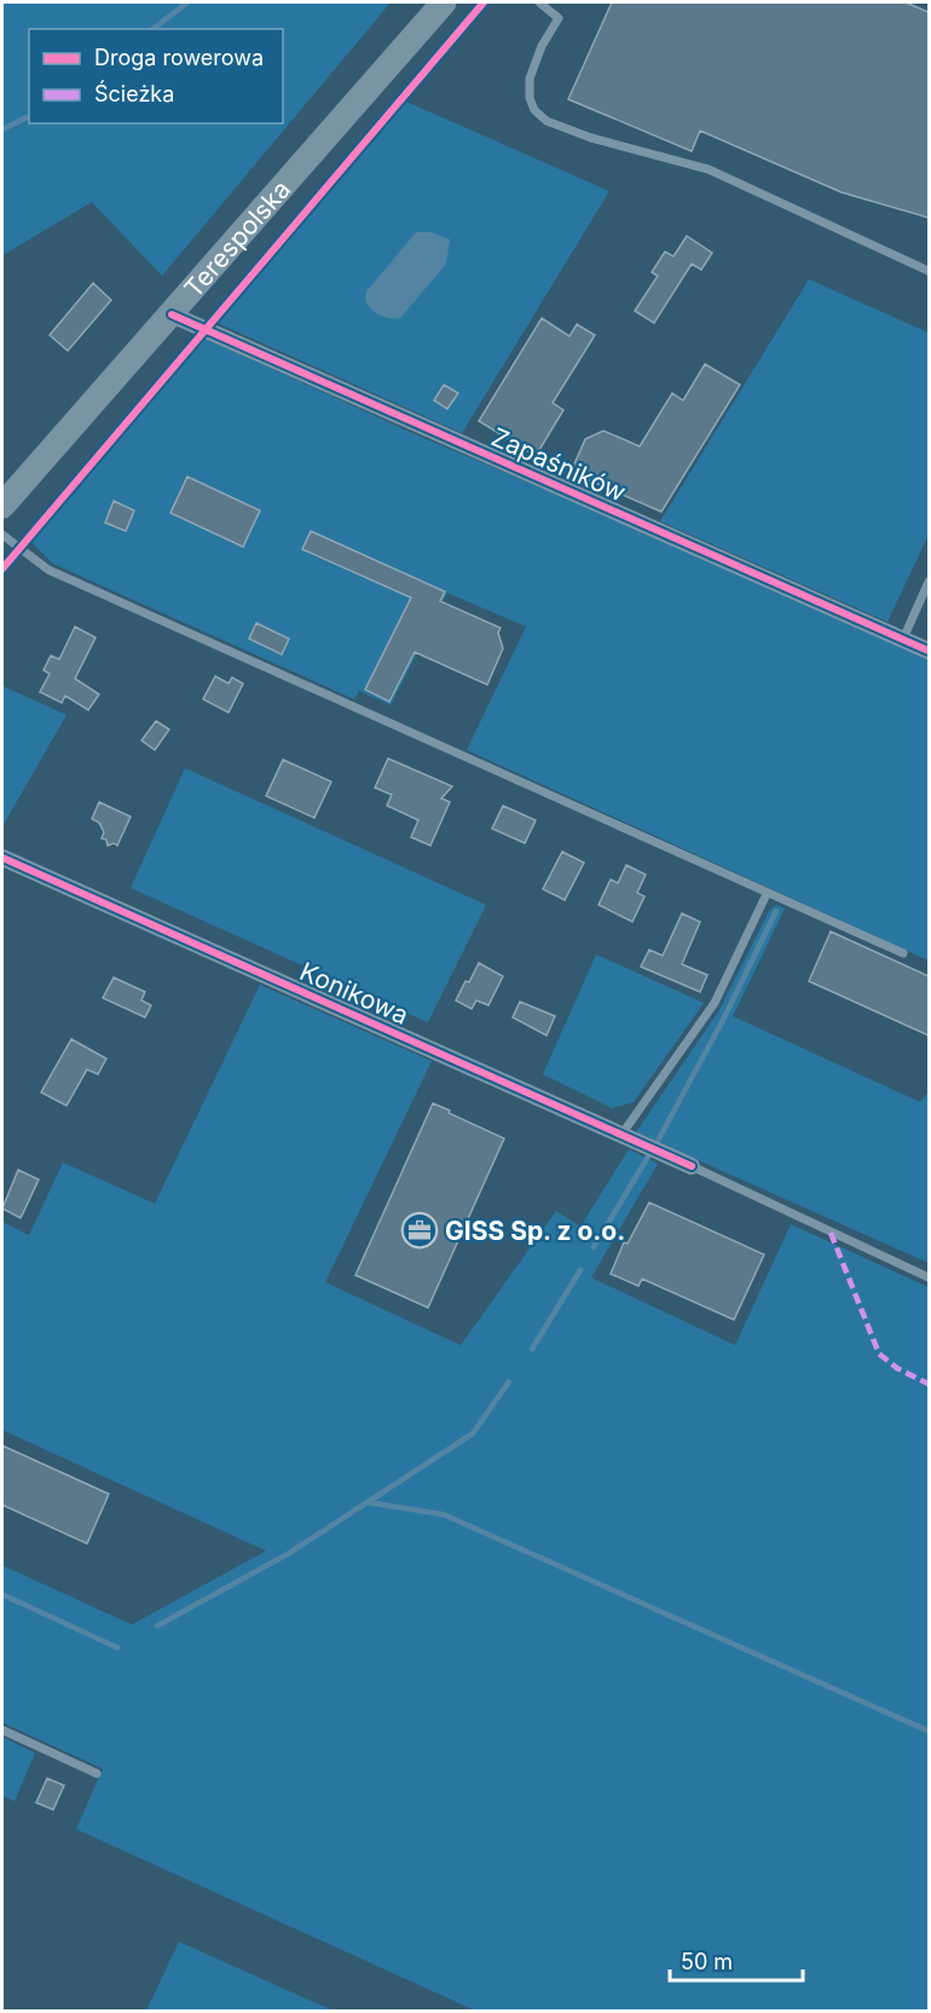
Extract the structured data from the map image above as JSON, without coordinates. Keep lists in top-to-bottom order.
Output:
{
  "streets": {
    "main road": ["Terespolska"],
    "street": ["Zapaśników", "Konikowa"]
  },
  "crossings": [
    ["Terespolska", "Zapaśników"]
  ],
  "places": {
    "office": ["GISS Sp. z o.o."]
  },
  "legend": ["Droga rowerowa", "Ścieżka"],
  "scale_bar": "50 m"
}
